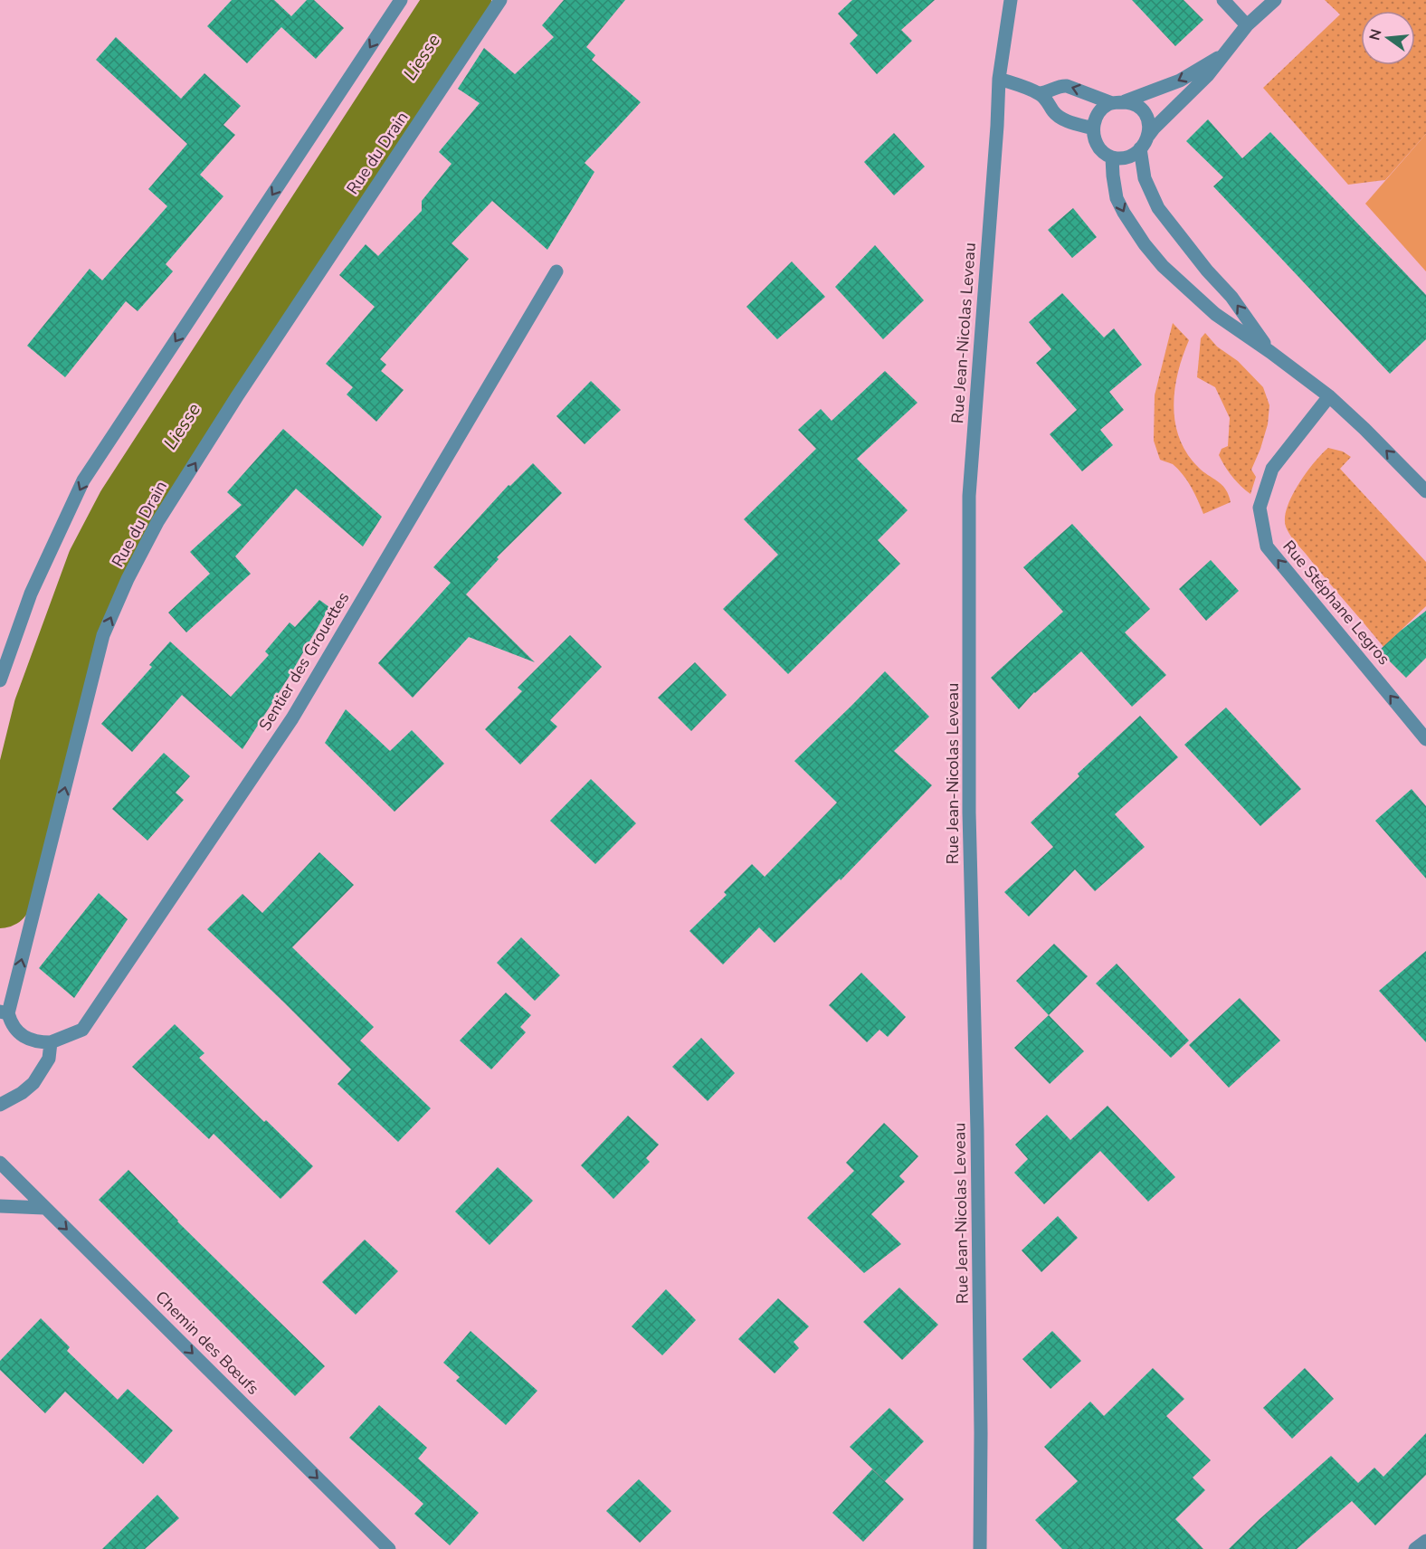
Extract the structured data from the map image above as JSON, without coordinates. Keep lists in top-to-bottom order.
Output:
{
  "streets": {
    "street": [
      "Rue du Drain",
      "Rue Jean-Nicolas Leveau",
      "Rue Stéphane Legros",
      "Sentier des Grouettes",
      "Chemin des Bœufs"
    ]
  },
  "one_way": ["Rue Stéphane Legros", "Chemin des Bœufs"],
  "water": ["Liesse"],
  "north": "left"
}
